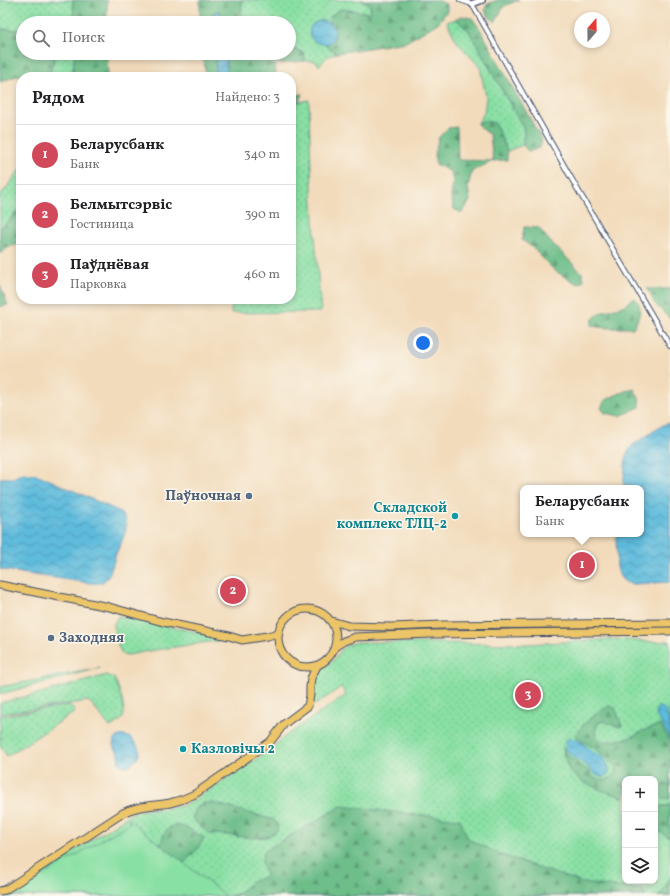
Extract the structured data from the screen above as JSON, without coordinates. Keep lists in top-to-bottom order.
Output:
{
  "places": [
    "Паўночная",
    "Складской комплекс ТЛЦ-2",
    "Заходняя",
    "Казловічы 2"
  ],
  "north": "top",
  "page": {
    "search": "Поиск",
    "heading": ["Рядом", "Найдено: 3"],
    "list": [
      {
        "mark": "1",
        "name": "Беларусбанк",
        "note": "Банк",
        "value": "340 m"
      },
      {
        "mark": "2",
        "name": "Белмытсэрвіс",
        "note": "Гостиница",
        "value": "390 m"
      },
      {
        "mark": "3",
        "name": "Паўднёвая",
        "note": "Парковка",
        "value": "460 m"
      }
    ],
    "popup": ["Беларусбанк", "Банк"],
    "pins": ["1", "2", "3"],
    "map_buttons": ["+", "−"]
  }
}
